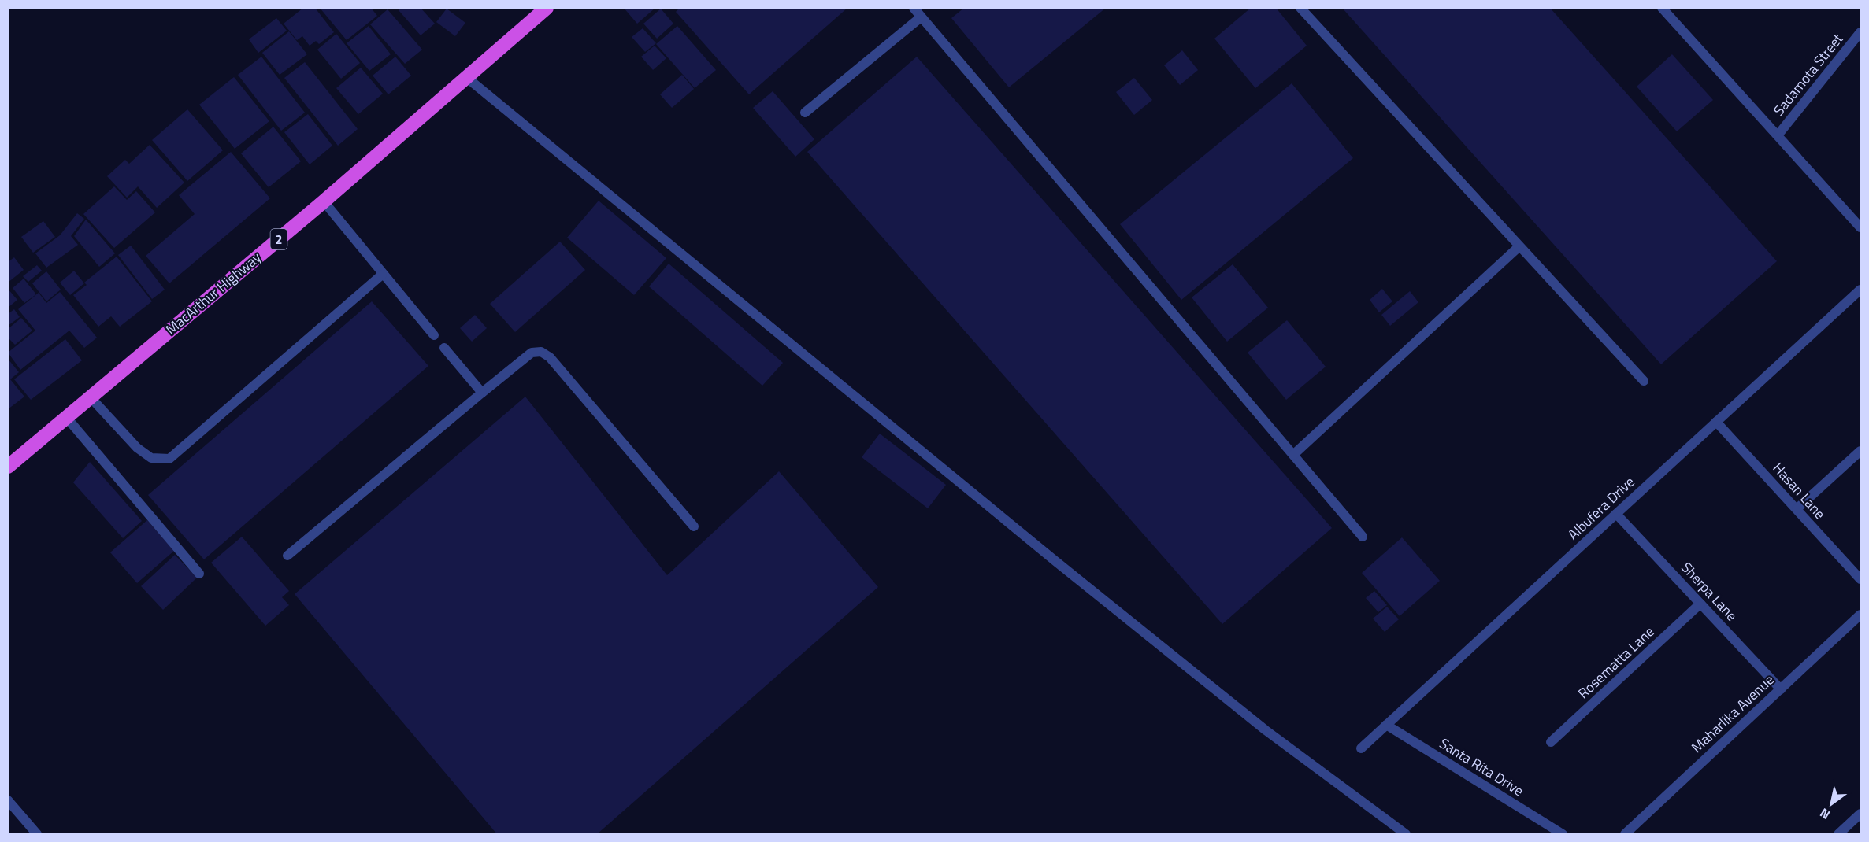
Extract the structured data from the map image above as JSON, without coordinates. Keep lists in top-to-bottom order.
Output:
{
  "streets": {
    "highway": ["2", "MacArthur Highway"],
    "street": [
      "Sadamota Street",
      "Hasan Lane",
      "Albufera Drive",
      "Sherpa Lane",
      "Rosematta Lane",
      "Maharlika Avenue",
      "Santa Rita Drive"
    ]
  },
  "crossings": [
    ["Hasan Lane", "Albufera Drive"],
    ["Albufera Drive", "Sherpa Lane"],
    ["Albufera Drive", "Santa Rita Drive"],
    ["Sherpa Lane", "Rosematta Lane"],
    ["Sherpa Lane", "Maharlika Avenue"]
  ],
  "north": "bottom left"
}
